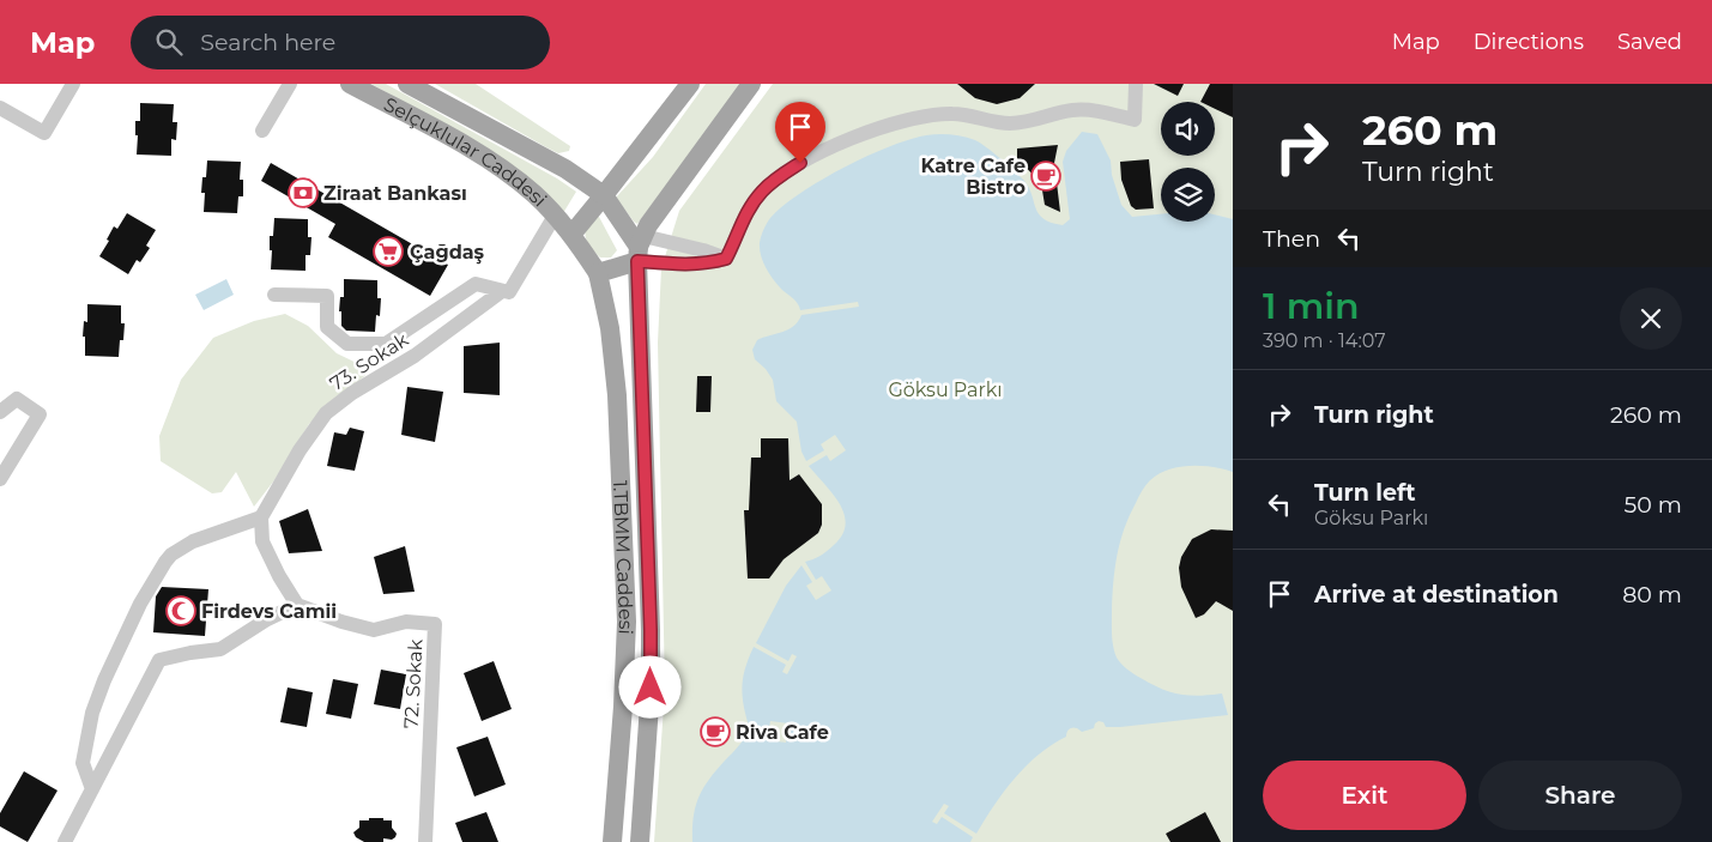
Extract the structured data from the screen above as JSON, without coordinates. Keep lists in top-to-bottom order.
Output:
{
  "streets": {
    "main road": ["Selçuklular Caddesi", "1.TBMM Caddesi"],
    "street": ["73. Sokak", "72. Sokak"]
  },
  "crossings": [
    ["Selçuklular Caddesi", "73. Sokak"],
    ["Selçuklular Caddesi", "1.TBMM Caddesi"]
  ],
  "parks": ["Göksu Parkı"],
  "places": {
    "cafe": ["Katre Cafe Bistro", "Riva Cafe"],
    "bank": ["Ziraat Bankası"],
    "supermarket": ["Çağdaş"],
    "mosque": ["Firdevs Camii"]
  },
  "page": {
    "header": "Map",
    "search": "Search here",
    "nav": ["Map", "Directions", "Saved"],
    "turn": ["260 m", "Turn right"],
    "then": "Then",
    "heading": ["1 min", "390 m · 14:07"],
    "list": [
      {
        "name": "Turn right",
        "value": "260 m"
      },
      {
        "name": "Turn left",
        "note": "Göksu Parkı",
        "value": "50 m"
      },
      {
        "name": "Arrive at destination",
        "value": "80 m"
      }
    ],
    "buttons": ["Exit", "Share"]
  }
}
